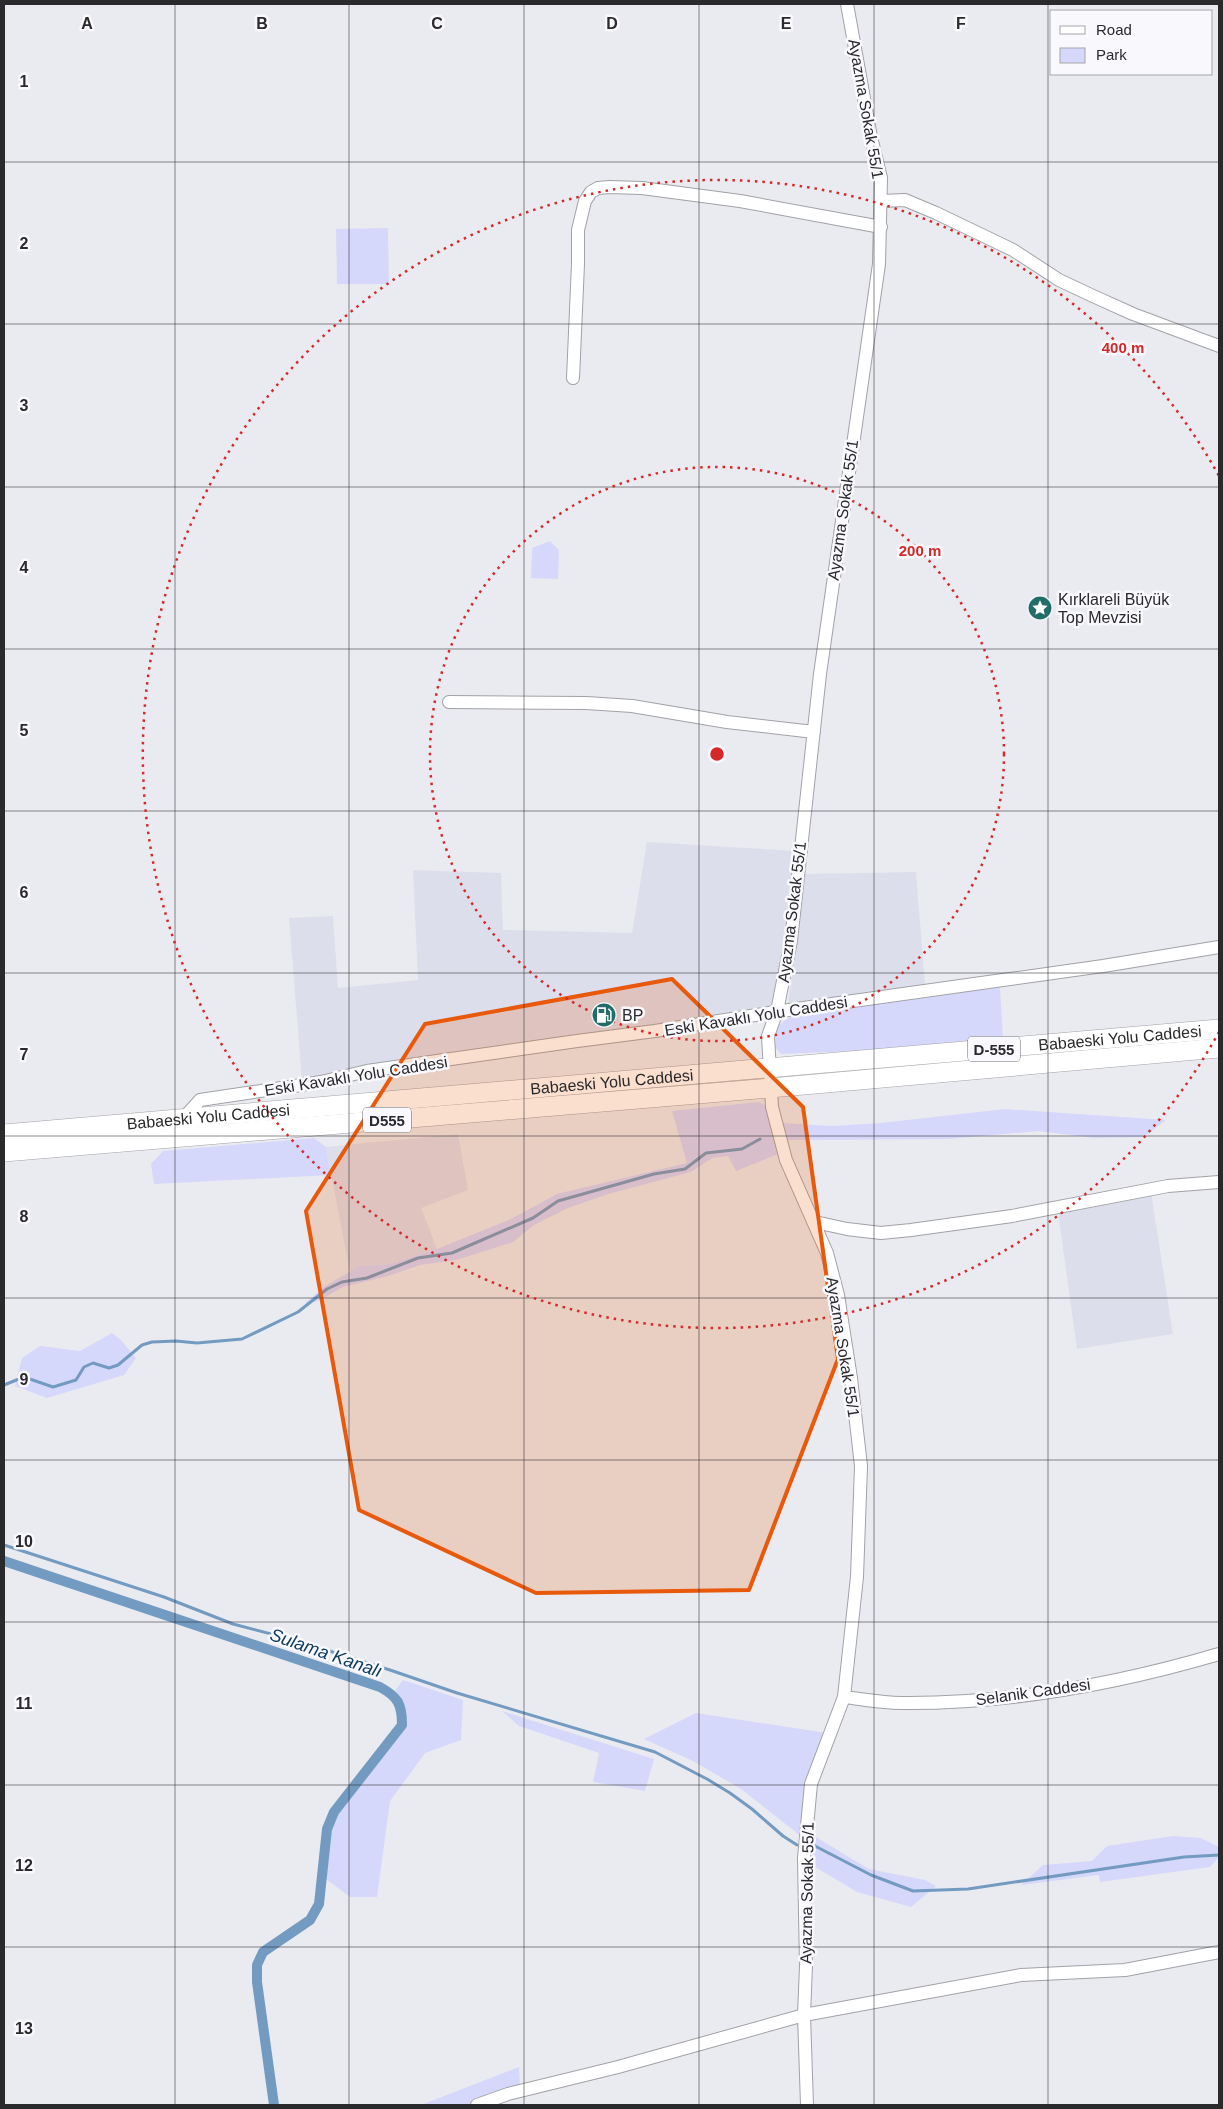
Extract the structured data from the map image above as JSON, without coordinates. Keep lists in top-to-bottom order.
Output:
{
  "streets": {
    "highway": ["Babaeski Yolu Caddesi", "D-555", "D555"],
    "street": ["Ayazma Sokak 55/1", "Eski Kavaklı Yolu Caddesi", "Selanik Caddesi"]
  },
  "crossings": [
    ["Ayazma Sokak 55/1", "Eski Kavaklı Yolu Caddesi"],
    ["Ayazma Sokak 55/1", "Babaeski Yolu Caddesi"],
    ["Ayazma Sokak 55/1", "Selanik Caddesi"],
    ["Eski Kavaklı Yolu Caddesi", "Babaeski Yolu Caddesi"]
  ],
  "water": ["Sulama Kanalı"],
  "places": {
    "place": ["Kırklareli Büyük Top Mevzisi"],
    "fuel station": ["BP"]
  },
  "legend": ["Road", "Park"],
  "grid": {
    "columns": [
      "A",
      "B",
      "C",
      "D",
      "E",
      "F"
    ],
    "rows": [
      "1",
      "2",
      "3",
      "4",
      "5",
      "6",
      "7",
      "8",
      "9",
      "10",
      "11",
      "12",
      "13"
    ]
  },
  "rings": ["400 m", "200 m"]
}
